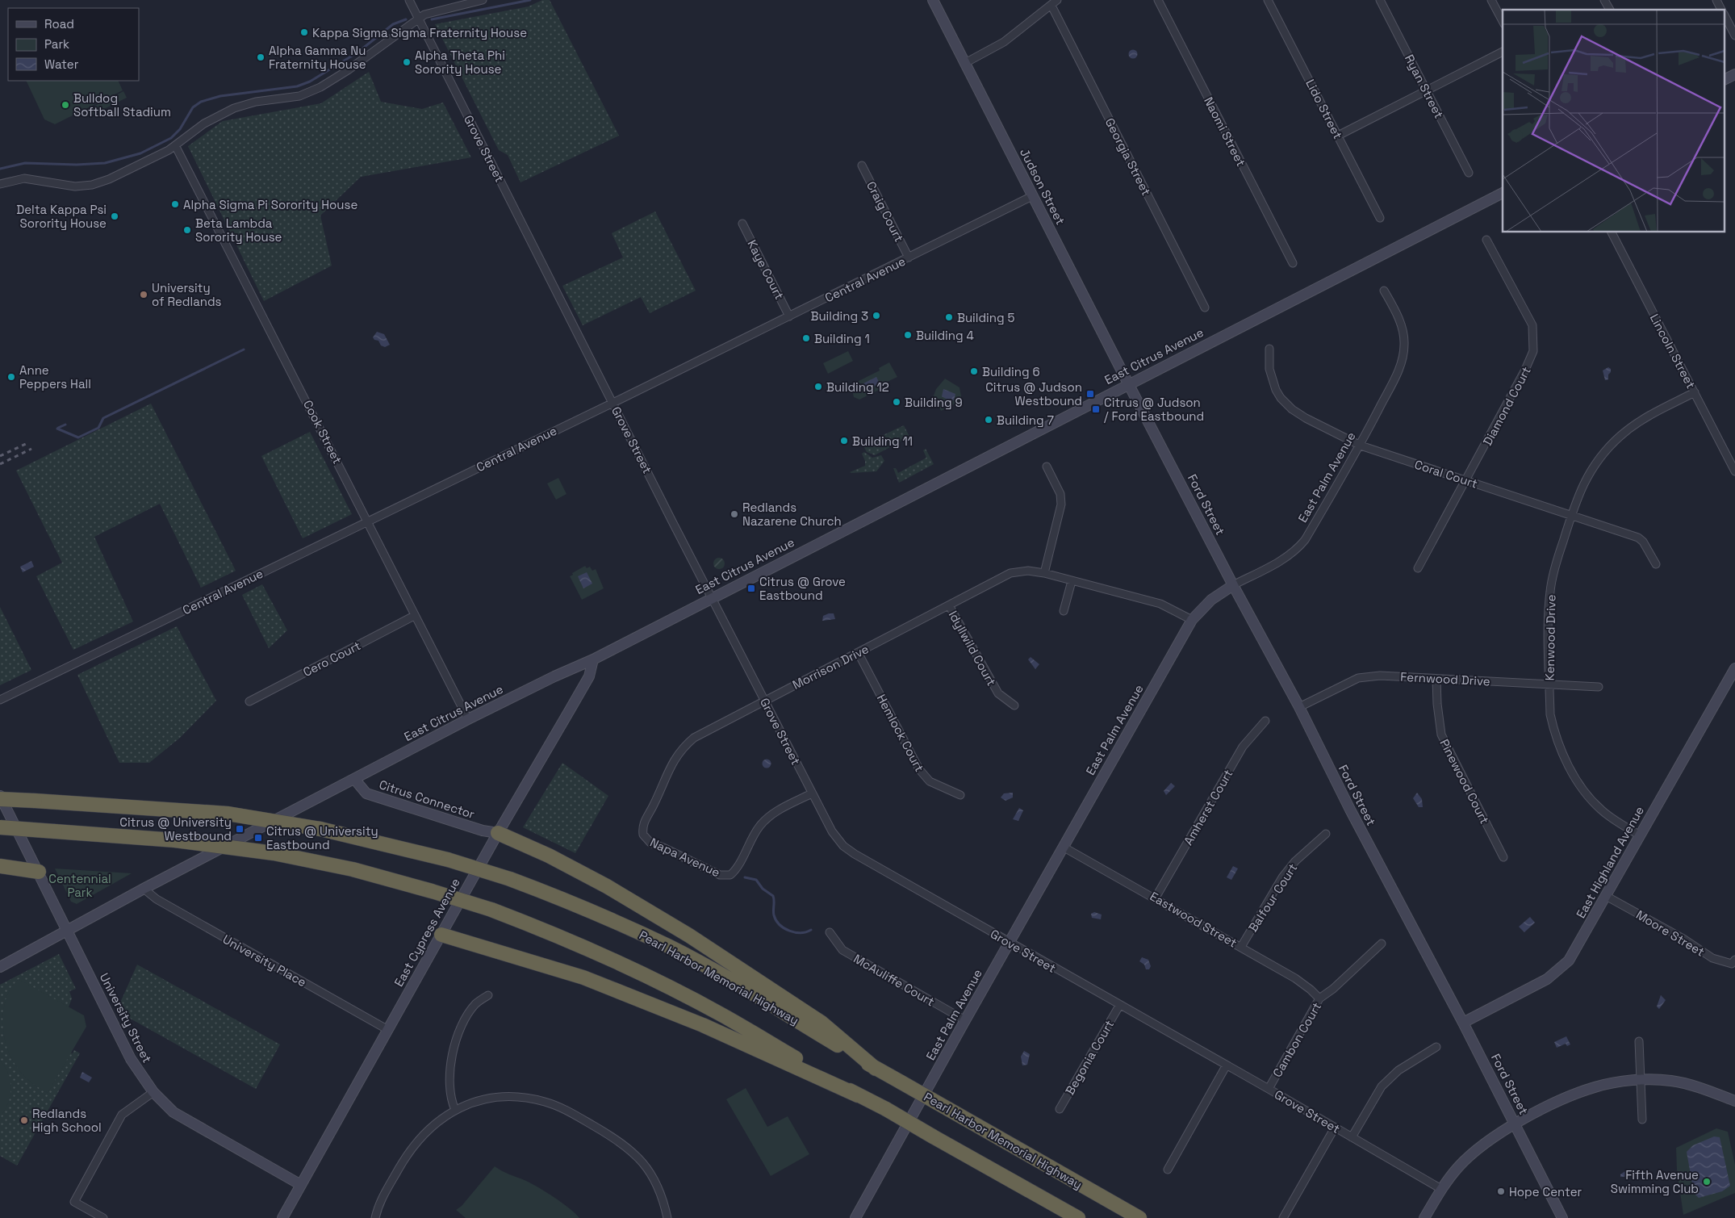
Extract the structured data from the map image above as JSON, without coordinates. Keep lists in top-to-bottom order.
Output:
{
  "streets": {
    "highway": ["Pearl Harbor Memorial Highway"],
    "main road": [
      "Judson Street",
      "East Citrus Avenue",
      "East Palm Avenue",
      "Ford Street",
      "Citrus Connector",
      "East Highland Avenue",
      "East Cypress Avenue",
      "University Street"
    ],
    "street": [
      "Ryan Street",
      "Lido Street",
      "Naomi Street",
      "Grove Street",
      "Georgia Street",
      "Craig Court",
      "Kaye Court",
      "Central Avenue",
      "Lincoln Street",
      "Diamond Court",
      "Cook Street",
      "Coral Court",
      "Kenwood Drive",
      "Idyllwild Court",
      "Cero Court",
      "Morrison Drive",
      "Fernwood Drive",
      "Hemlock Court",
      "Pinewood Court",
      "Amherst Court",
      "Napa Avenue",
      "Balfour Court",
      "Eastwood Street",
      "Moore Street",
      "University Place",
      "McAuliffe Court",
      "Cambon Court",
      "Begonia Court"
    ]
  },
  "crossings": [
    ["Grove Street", "Central Avenue"],
    ["Grove Street", "East Citrus Avenue"],
    ["Grove Street", "East Palm Avenue"],
    ["Grove Street", "Morrison Drive"],
    ["Grove Street", "Napa Avenue"],
    ["Grove Street", "Cambon Court"],
    ["Grove Street", "Begonia Court"],
    ["Judson Street", "Central Avenue"],
    ["Judson Street", "East Citrus Avenue"],
    ["Judson Street", "Ford Street"],
    ["Craig Court", "Central Avenue"],
    ["Kaye Court", "Central Avenue"],
    ["Central Avenue", "Cook Street"],
    ["Lincoln Street", "Kenwood Drive"],
    ["East Citrus Avenue", "Cook Street"],
    ["East Citrus Avenue", "Ford Street"],
    ["East Citrus Avenue", "Citrus Connector"],
    ["East Citrus Avenue", "East Cypress Avenue"],
    ["East Citrus Avenue", "University Place"],
    ["East Citrus Avenue", "University Street"],
    ["Diamond Court", "Coral Court"],
    ["Cook Street", "Cero Court"],
    ["Coral Court", "East Palm Avenue"],
    ["Coral Court", "Kenwood Drive"],
    ["East Palm Avenue", "Ford Street"],
    ["East Palm Avenue", "Morrison Drive"],
    ["East Palm Avenue", "Eastwood Street"],
    ["East Palm Avenue", "McAuliffe Court"],
    ["Ford Street", "Fernwood Drive"],
    ["Ford Street", "East Highland Avenue"],
    ["Kenwood Drive", "Fernwood Drive"],
    ["Kenwood Drive", "East Highland Avenue"],
    ["Idyllwild Court", "Morrison Drive"],
    ["Morrison Drive", "Hemlock Court"],
    ["Morrison Drive", "Napa Avenue"],
    ["Fernwood Drive", "Pinewood Court"],
    ["Citrus Connector", "East Cypress Avenue"],
    ["Amherst Court", "Eastwood Street"],
    ["East Highland Avenue", "Moore Street"],
    ["Balfour Court", "Eastwood Street"],
    ["Eastwood Street", "Cambon Court"],
    ["East Cypress Avenue", "University Place"],
    ["East Cypress Avenue", "University Street"],
    ["Pearl Harbor Memorial Highway", "University Street"]
  ],
  "parks": ["Centennial Park"],
  "places": {
    "other": [
      "Kappa Sigma Sigma Fraternity House",
      "Alpha Gamma Nu Fraternity House",
      "Alpha Theta Phi Sorority House",
      "Bulldog Softball Stadium",
      "Alpha Sigma Pi Sorority House",
      "Delta Kappa Psi Sorority House",
      "Beta Lambda Sorority House",
      "University of Redlands",
      "Building 3",
      "Building 5",
      "Building 4",
      "Building 1",
      "Building 6",
      "Anne Peppers Hall",
      "Building 12",
      "Building 9",
      "Building 7",
      "Building 11",
      "Redlands Nazarene Church",
      "Redlands High School",
      "Fifth Avenue Swimming Club",
      "Hope Center"
    ],
    "transit": [
      "Citrus @ Judson Westbound",
      "Citrus @ Judson / Ford Eastbound",
      "Citrus @ Grove Eastbound",
      "Citrus @ University Westbound",
      "Citrus @ University Eastbound"
    ]
  },
  "legend": ["Road", "Park", "Water"]
}
